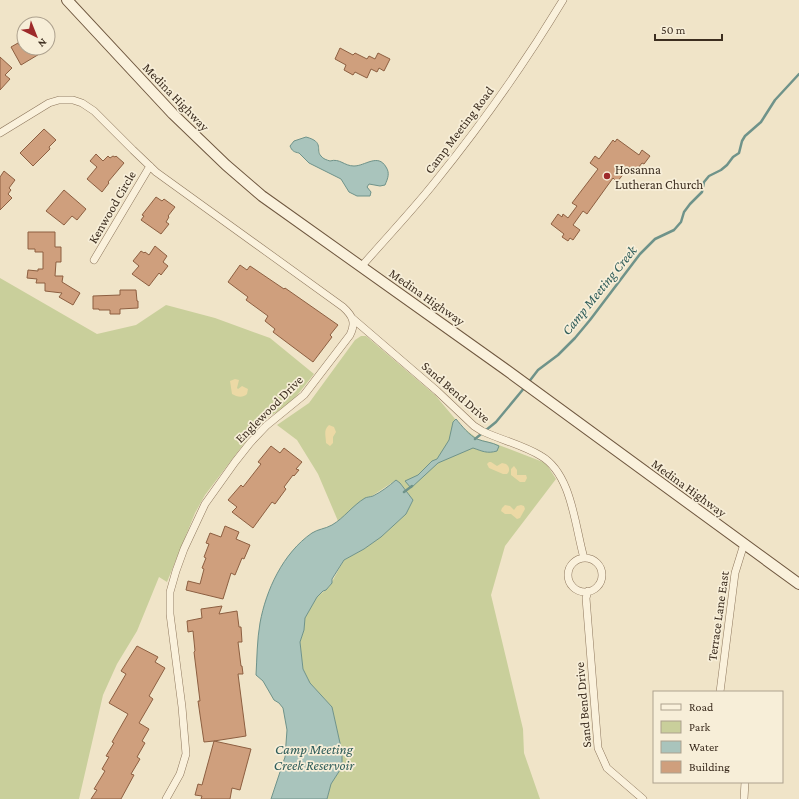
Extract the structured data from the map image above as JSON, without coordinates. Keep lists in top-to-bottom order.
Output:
{
  "streets": {
    "main road": ["Medina Highway"],
    "street": [
      "Camp Meeting Road",
      "Kenwood Circle",
      "Sand Bend Drive",
      "Englewood Drive",
      "Terrace Lane East"
    ]
  },
  "crossings": [
    ["Medina Highway", "Camp Meeting Road"],
    ["Medina Highway", "Terrace Lane East"],
    ["Sand Bend Drive", "Englewood Drive"]
  ],
  "water": ["Camp Meeting Creek", "Camp Meeting Creek Reservoir"],
  "places": ["Hosanna Lutheran Church"],
  "legend": [
    "Road",
    "Park",
    "Water",
    "Building"
  ],
  "scale_bar": "50 m",
  "north": "bottom right"
}
